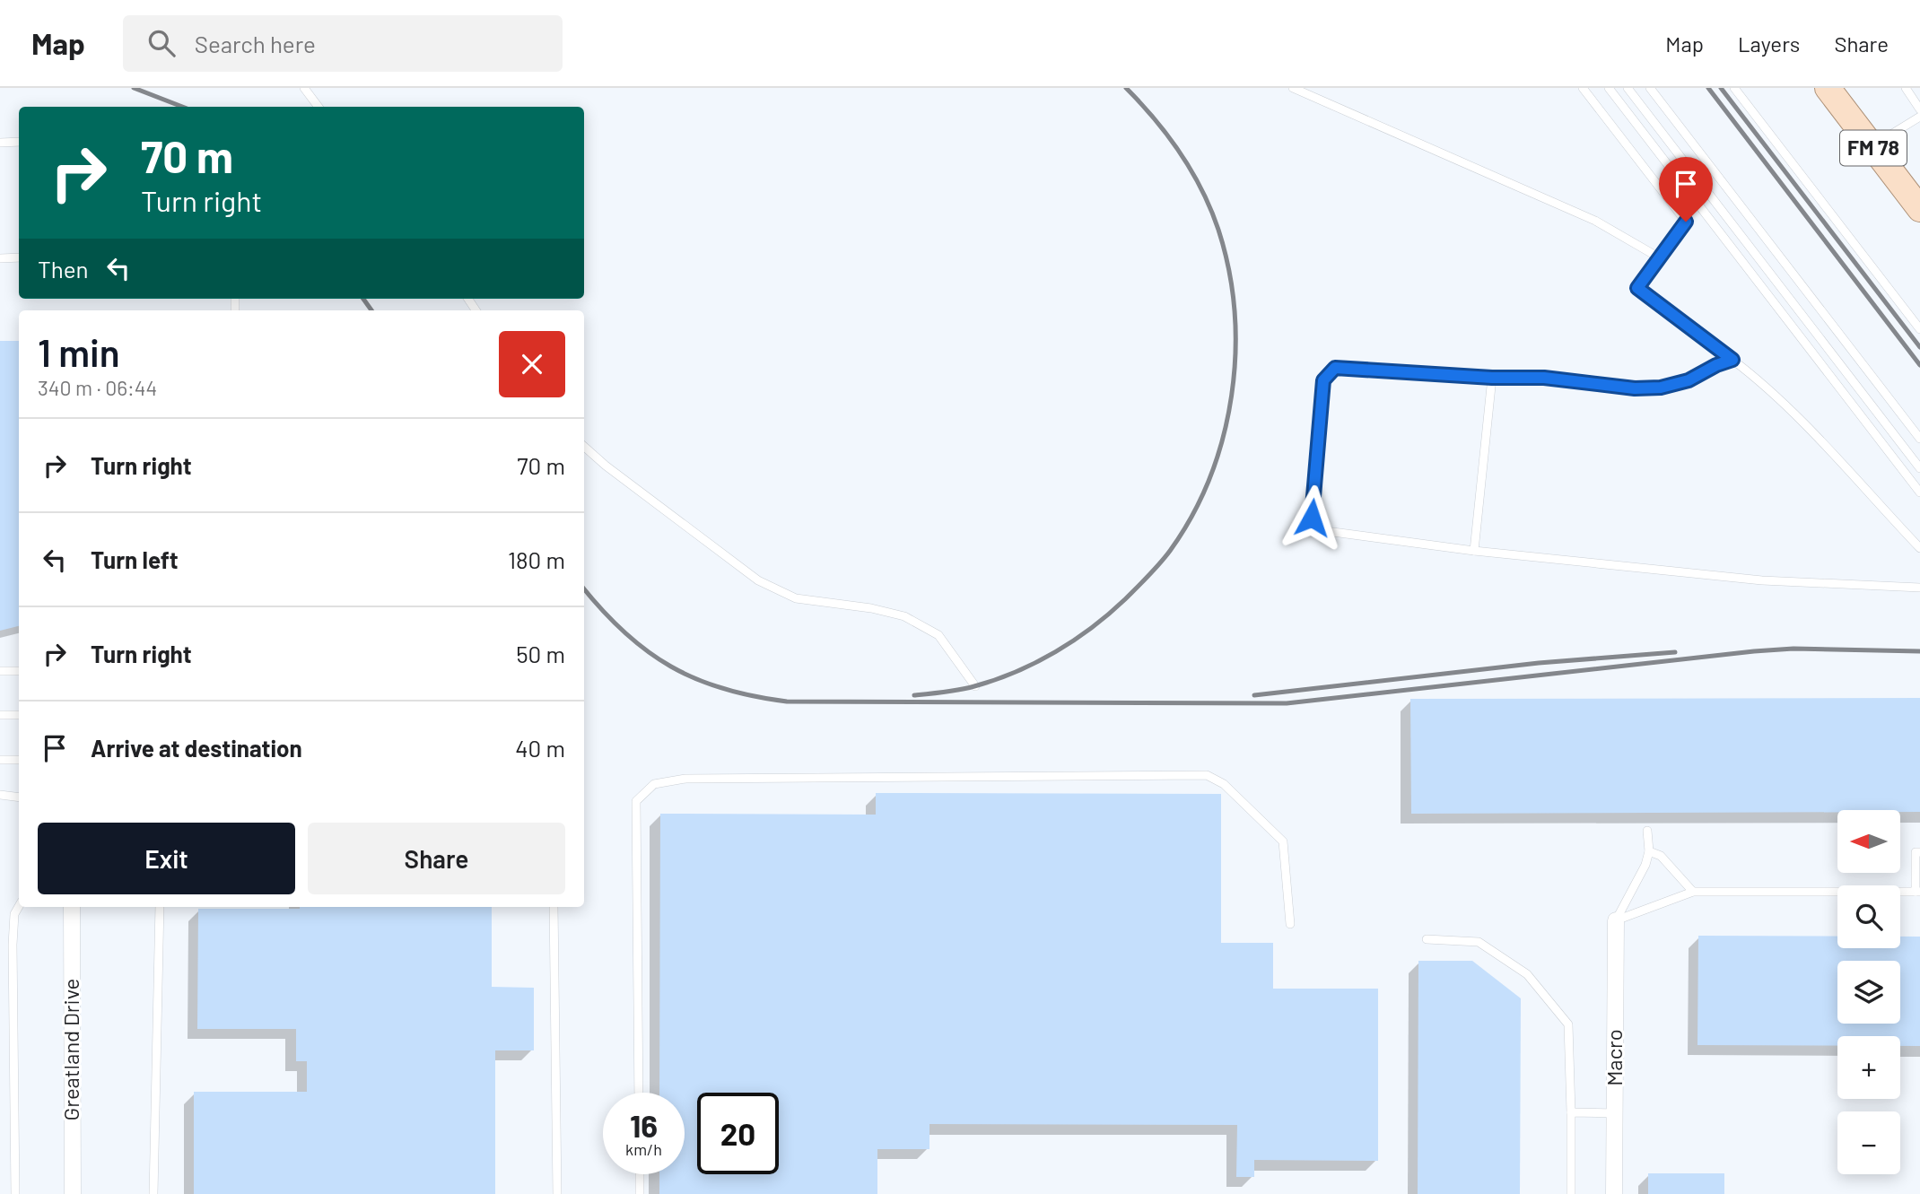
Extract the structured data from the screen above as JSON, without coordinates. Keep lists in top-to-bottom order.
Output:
{
  "streets": {
    "main road": ["FM 78"],
    "street": ["Greatland Drive", "Macro"]
  },
  "north": "left",
  "page": {
    "header": "Map",
    "search": "Search here",
    "nav": ["Map", "Layers", "Share"],
    "turn": ["70 m", "Turn right"],
    "then": "Then",
    "heading": ["1 min", "340 m · 06:44"],
    "list": [
      {
        "name": "Turn right",
        "value": "70 m"
      },
      {
        "name": "Turn left",
        "value": "180 m"
      },
      {
        "name": "Turn right",
        "value": "50 m"
      },
      {
        "name": "Arrive at destination",
        "value": "40 m"
      }
    ],
    "map_buttons": ["+", "−"],
    "buttons": ["Exit", "Share"],
    "speed": "16 km/h",
    "limit": "20"
  }
}
